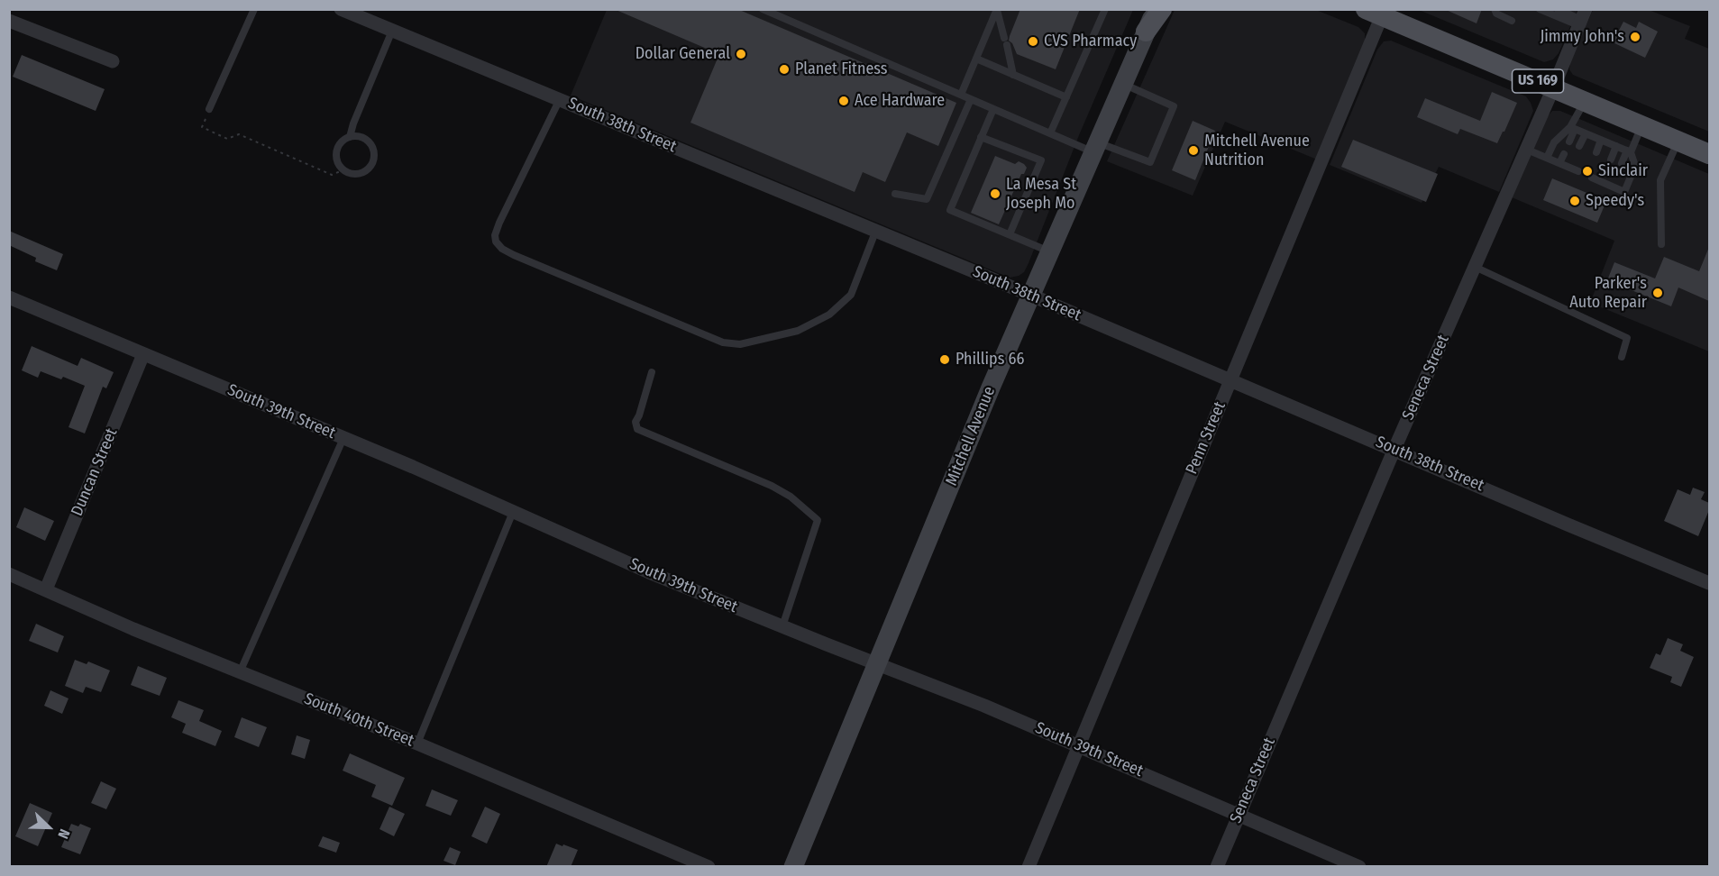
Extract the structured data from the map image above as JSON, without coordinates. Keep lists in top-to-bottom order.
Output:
{
  "streets": {
    "main road": ["US 169"],
    "street": [
      "South 38th Street",
      "Seneca Street",
      "South 39th Street",
      "Mitchell Avenue",
      "Penn Street",
      "Duncan Street",
      "South 40th Street"
    ]
  },
  "crossings": [
    ["US 169", "Seneca Street"],
    ["US 169", "Penn Street"],
    ["South 38th Street", "Seneca Street"],
    ["South 38th Street", "Mitchell Avenue"],
    ["South 38th Street", "Penn Street"],
    ["Seneca Street", "South 39th Street"],
    ["South 39th Street", "Mitchell Avenue"],
    ["South 39th Street", "Penn Street"],
    ["South 39th Street", "Duncan Street"],
    ["Duncan Street", "South 40th Street"]
  ],
  "places": [
    "Jimmy John's",
    "CVS Pharmacy",
    "Dollar General",
    "Planet Fitness",
    "Ace Hardware",
    "Mitchell Avenue Nutrition",
    "Sinclair",
    "La Mesa St Joseph Mo",
    "Speedy's",
    "Parker's Auto Repair",
    "Phillips 66"
  ],
  "north": "bottom right"
}
